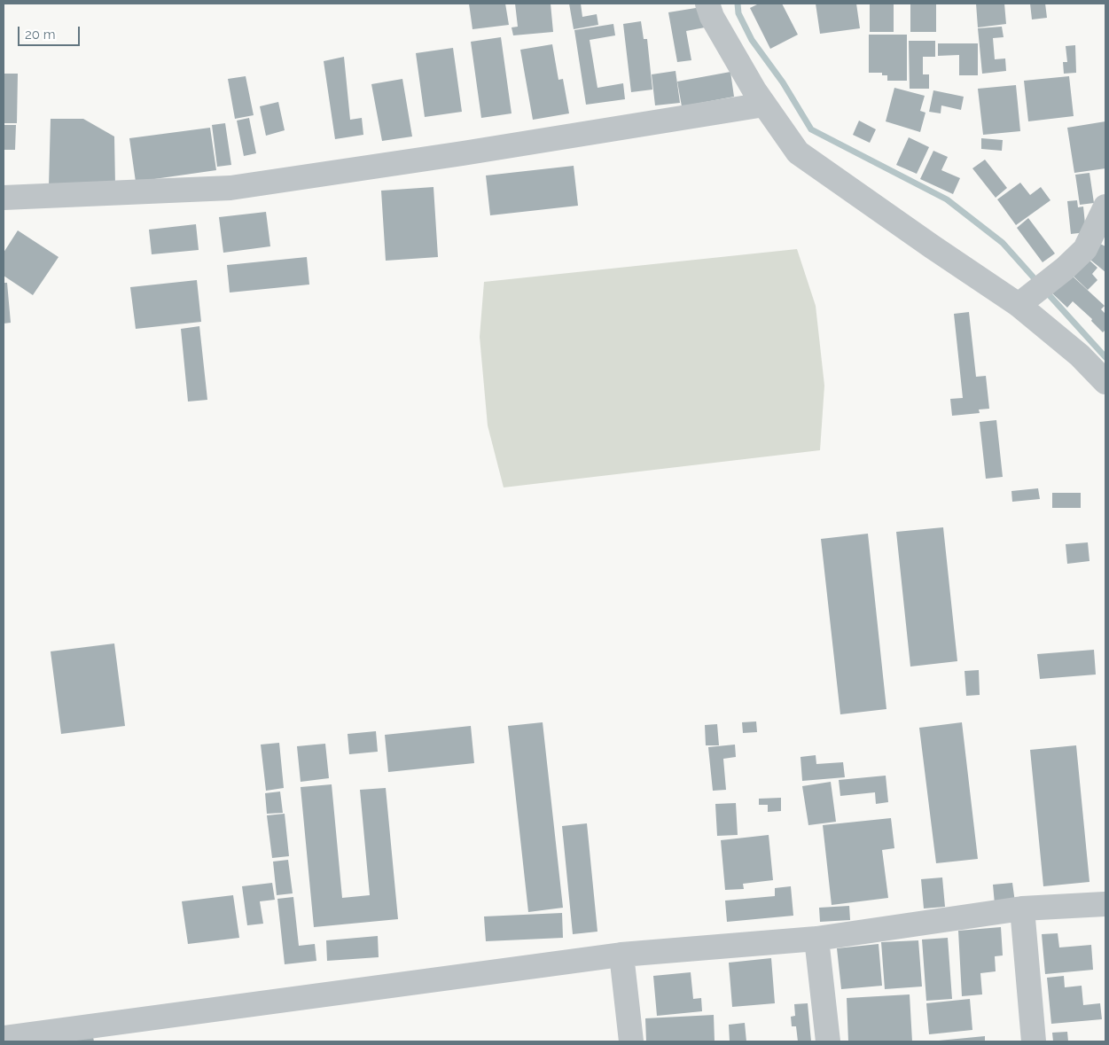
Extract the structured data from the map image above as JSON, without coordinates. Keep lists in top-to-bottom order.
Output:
{
  "scale_bar": "20 m"
}
